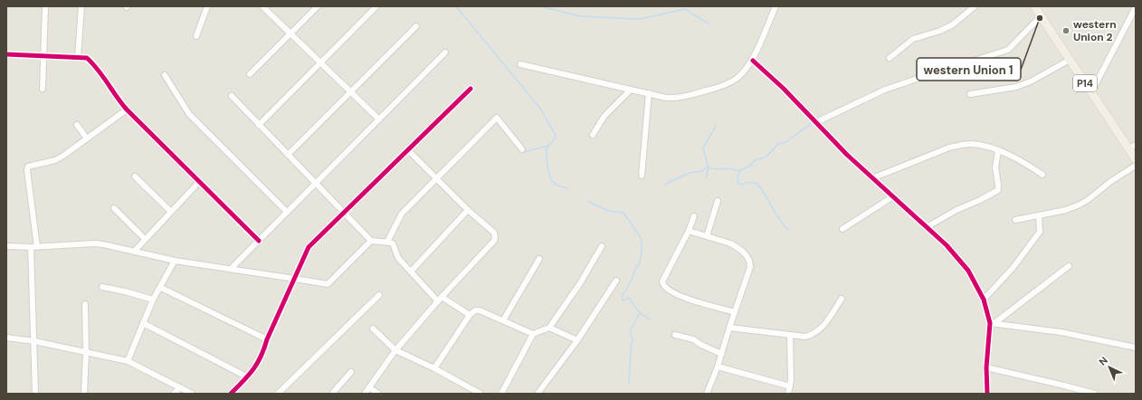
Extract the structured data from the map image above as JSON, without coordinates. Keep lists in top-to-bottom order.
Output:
{
  "streets": {
    "main road": ["P14"]
  },
  "places": ["western Union 1", "western Union 2"],
  "north": "top left"
}
